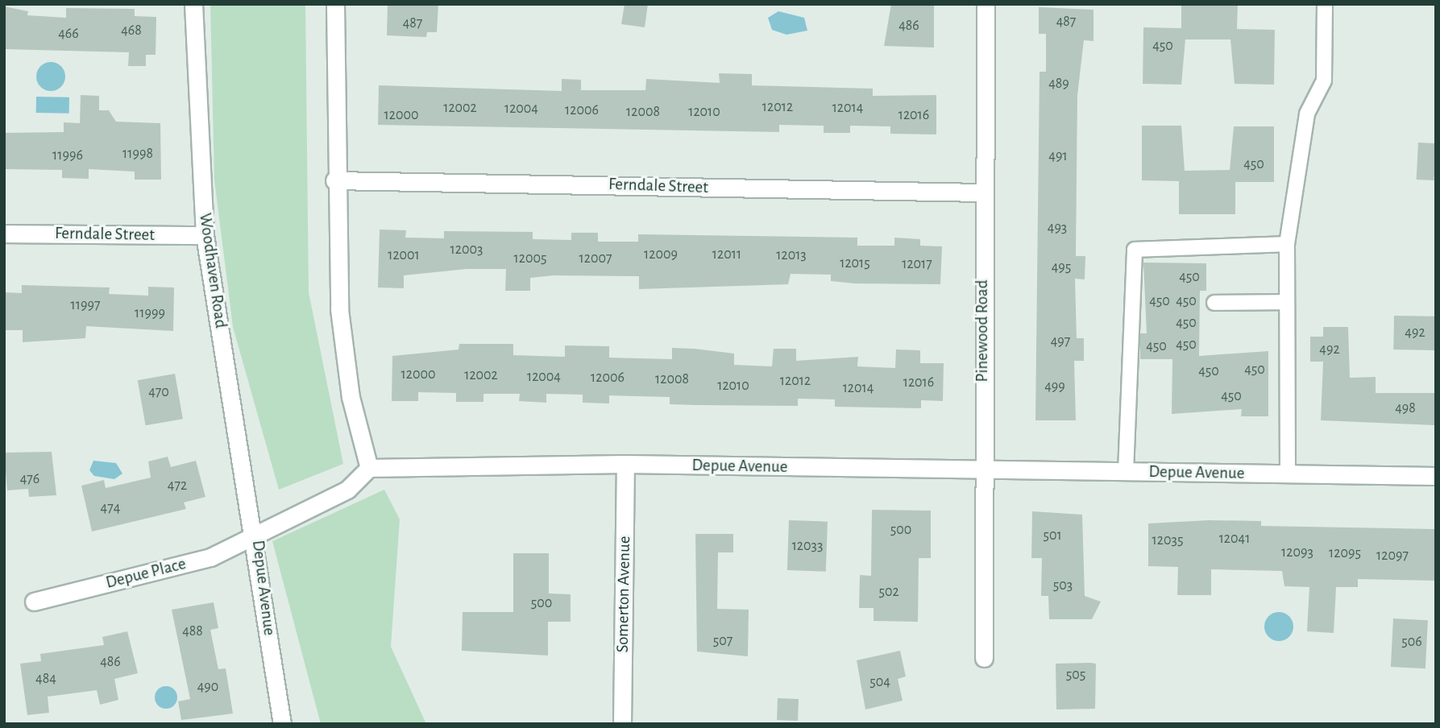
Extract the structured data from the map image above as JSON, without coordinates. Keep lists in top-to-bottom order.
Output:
{
  "streets": {
    "street": [
      "Ferndale Street",
      "Woodhaven Road",
      "Pinewood Road",
      "Depue Avenue",
      "Depue Place",
      "Somerton Avenue"
    ]
  },
  "crossings": [
    ["Ferndale Street", "Woodhaven Road"],
    ["Ferndale Street", "Pinewood Road"],
    ["Woodhaven Road", "Depue Avenue"],
    ["Woodhaven Road", "Depue Place"],
    ["Pinewood Road", "Depue Avenue"],
    ["Depue Avenue", "Depue Place"],
    ["Depue Avenue", "Somerton Avenue"]
  ],
  "house_numbers": [
    "487",
    "487",
    "486",
    "468",
    "466",
    "450",
    "489",
    "12012",
    "12002",
    "12014",
    "12004",
    "12006",
    "12008",
    "12010",
    "12000",
    "12016",
    "11998",
    "11996",
    "491",
    "450",
    "493",
    "12003",
    "12009",
    "12011",
    "12001",
    "12013",
    "12005",
    "12007",
    "12015",
    "12017",
    "495",
    "450",
    "450",
    "450",
    "11997",
    "11999",
    "450",
    "492",
    "497",
    "450",
    "450",
    "492",
    "450",
    "450",
    "12000",
    "12002",
    "12004",
    "12006",
    "12008",
    "12012",
    "12016",
    "12010",
    "499",
    "12014",
    "470",
    "450",
    "498",
    "476",
    "472",
    "474",
    "500",
    "501",
    "12041",
    "12035",
    "12033",
    "12093",
    "12095",
    "12097",
    "503",
    "502",
    "500",
    "488",
    "507",
    "506",
    "486",
    "505",
    "484",
    "504",
    "490"
  ]
}
